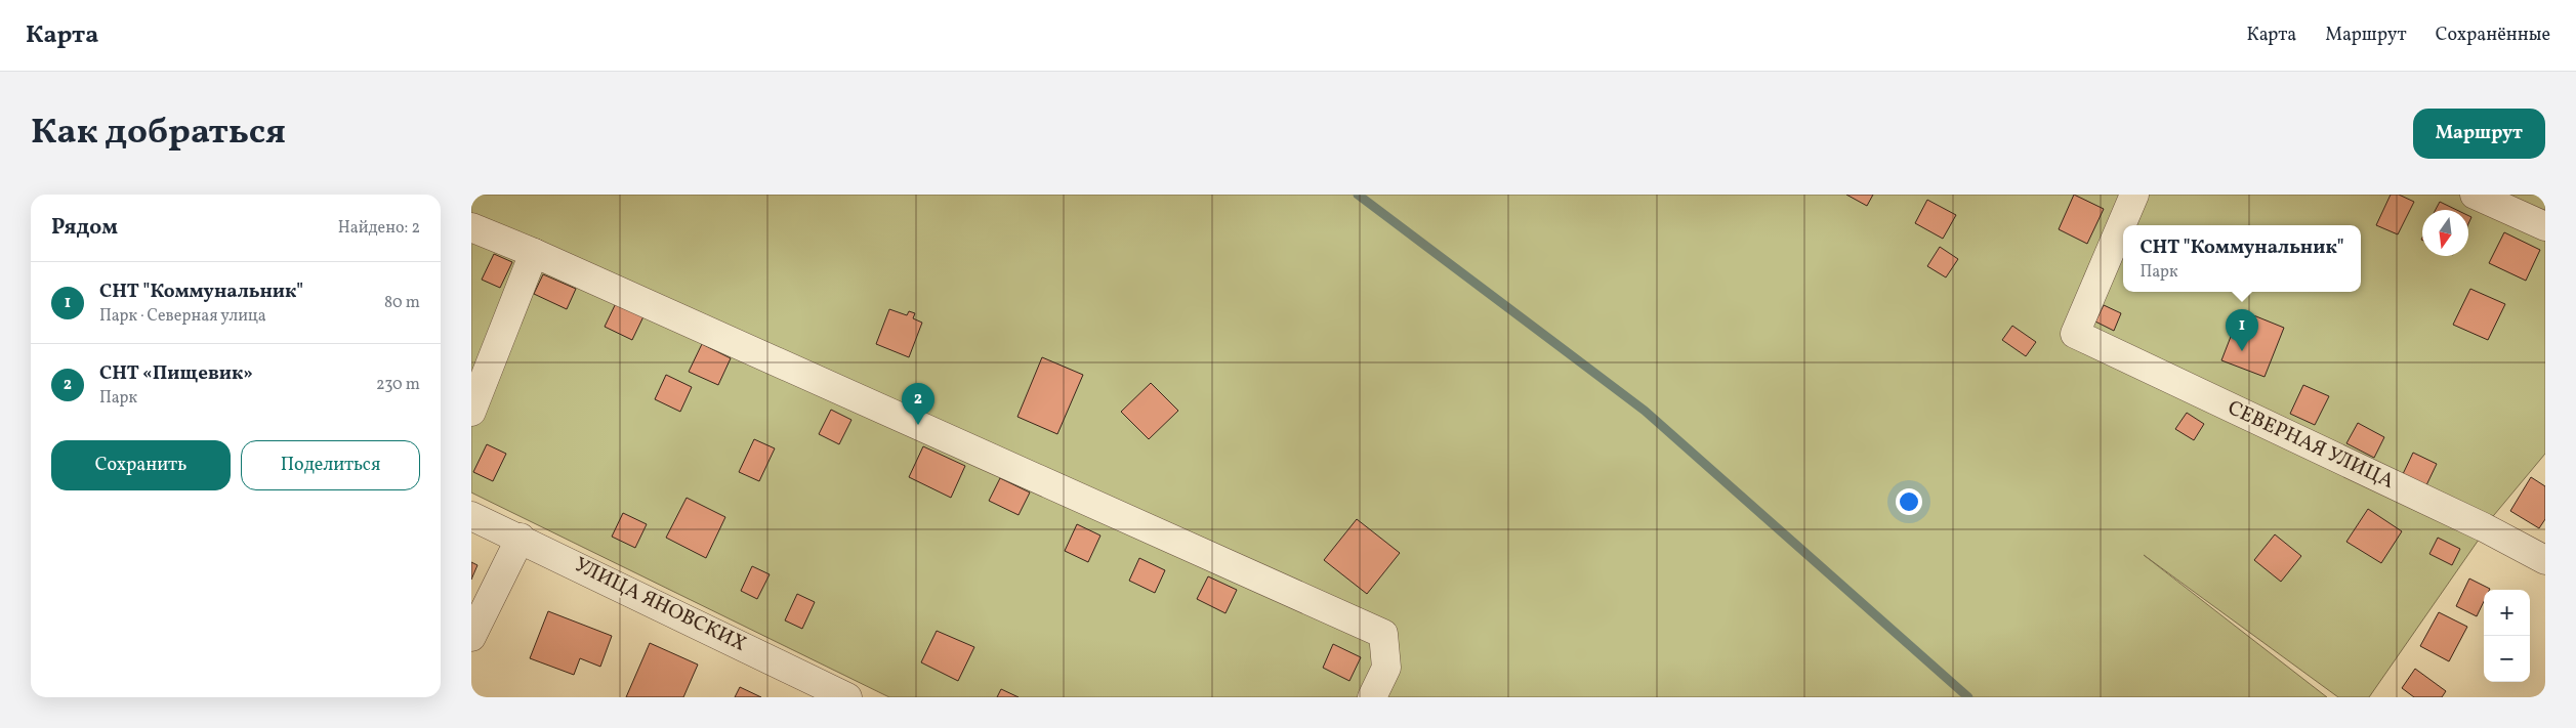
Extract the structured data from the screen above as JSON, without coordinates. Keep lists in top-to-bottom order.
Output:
{
  "streets": {
    "street": ["СЕВЕРНАЯ УЛИЦА", "УЛИЦА ЯНОВСКИХ"]
  },
  "north": "bottom",
  "page": {
    "header": "Карта",
    "nav": ["Карта", "Маршрут", "Сохранённые"],
    "title": "Как добраться",
    "buttons": [
      "Маршрут",
      ["Сохранить", "Поделиться"]
    ],
    "heading": ["Рядом", "Найдено: 2"],
    "popup": ["СНТ \"Коммунальник\"", "Парк"],
    "list": [
      {
        "mark": "1",
        "name": "СНТ \"Коммунальник\"",
        "note": "Парк · Северная улица",
        "value": "80 m"
      },
      {
        "mark": "2",
        "name": "СНТ «Пищевик»",
        "note": "Парк",
        "value": "230 m"
      }
    ],
    "pins": ["1", "2"],
    "map_buttons": ["+", "−"]
  }
}
